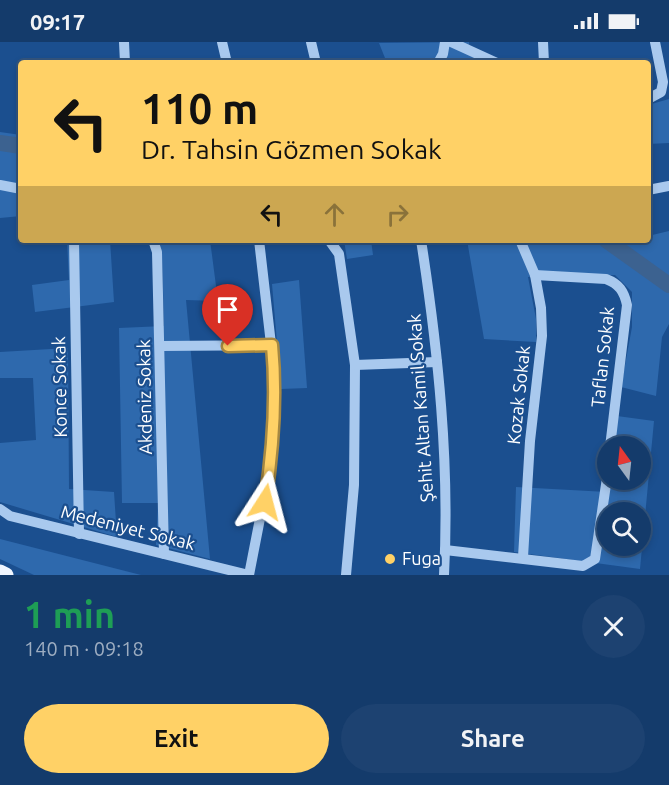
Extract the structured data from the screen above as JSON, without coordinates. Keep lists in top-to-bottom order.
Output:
{
  "streets": {
    "street": [
      "Taflan Sokak",
      "Konce Sokak",
      "Kozak Sokak",
      "Akdeniz Sokak",
      "Şehit Altan Kamil Sokak",
      "Medeniyet Sokak"
    ]
  },
  "crossings": [
    ["Taflan Sokak", "Kozak Sokak"],
    ["Konce Sokak", "Medeniyet Sokak"],
    ["Akdeniz Sokak", "Medeniyet Sokak"]
  ],
  "places": ["Fuga"],
  "north": "top",
  "page": {
    "status": "09:17",
    "turn": ["110 m", "Dr. Tahsin Gözmen Sokak"],
    "heading": ["1 min", "140 m · 09:18"],
    "buttons": ["Exit", "Share"]
  }
}
